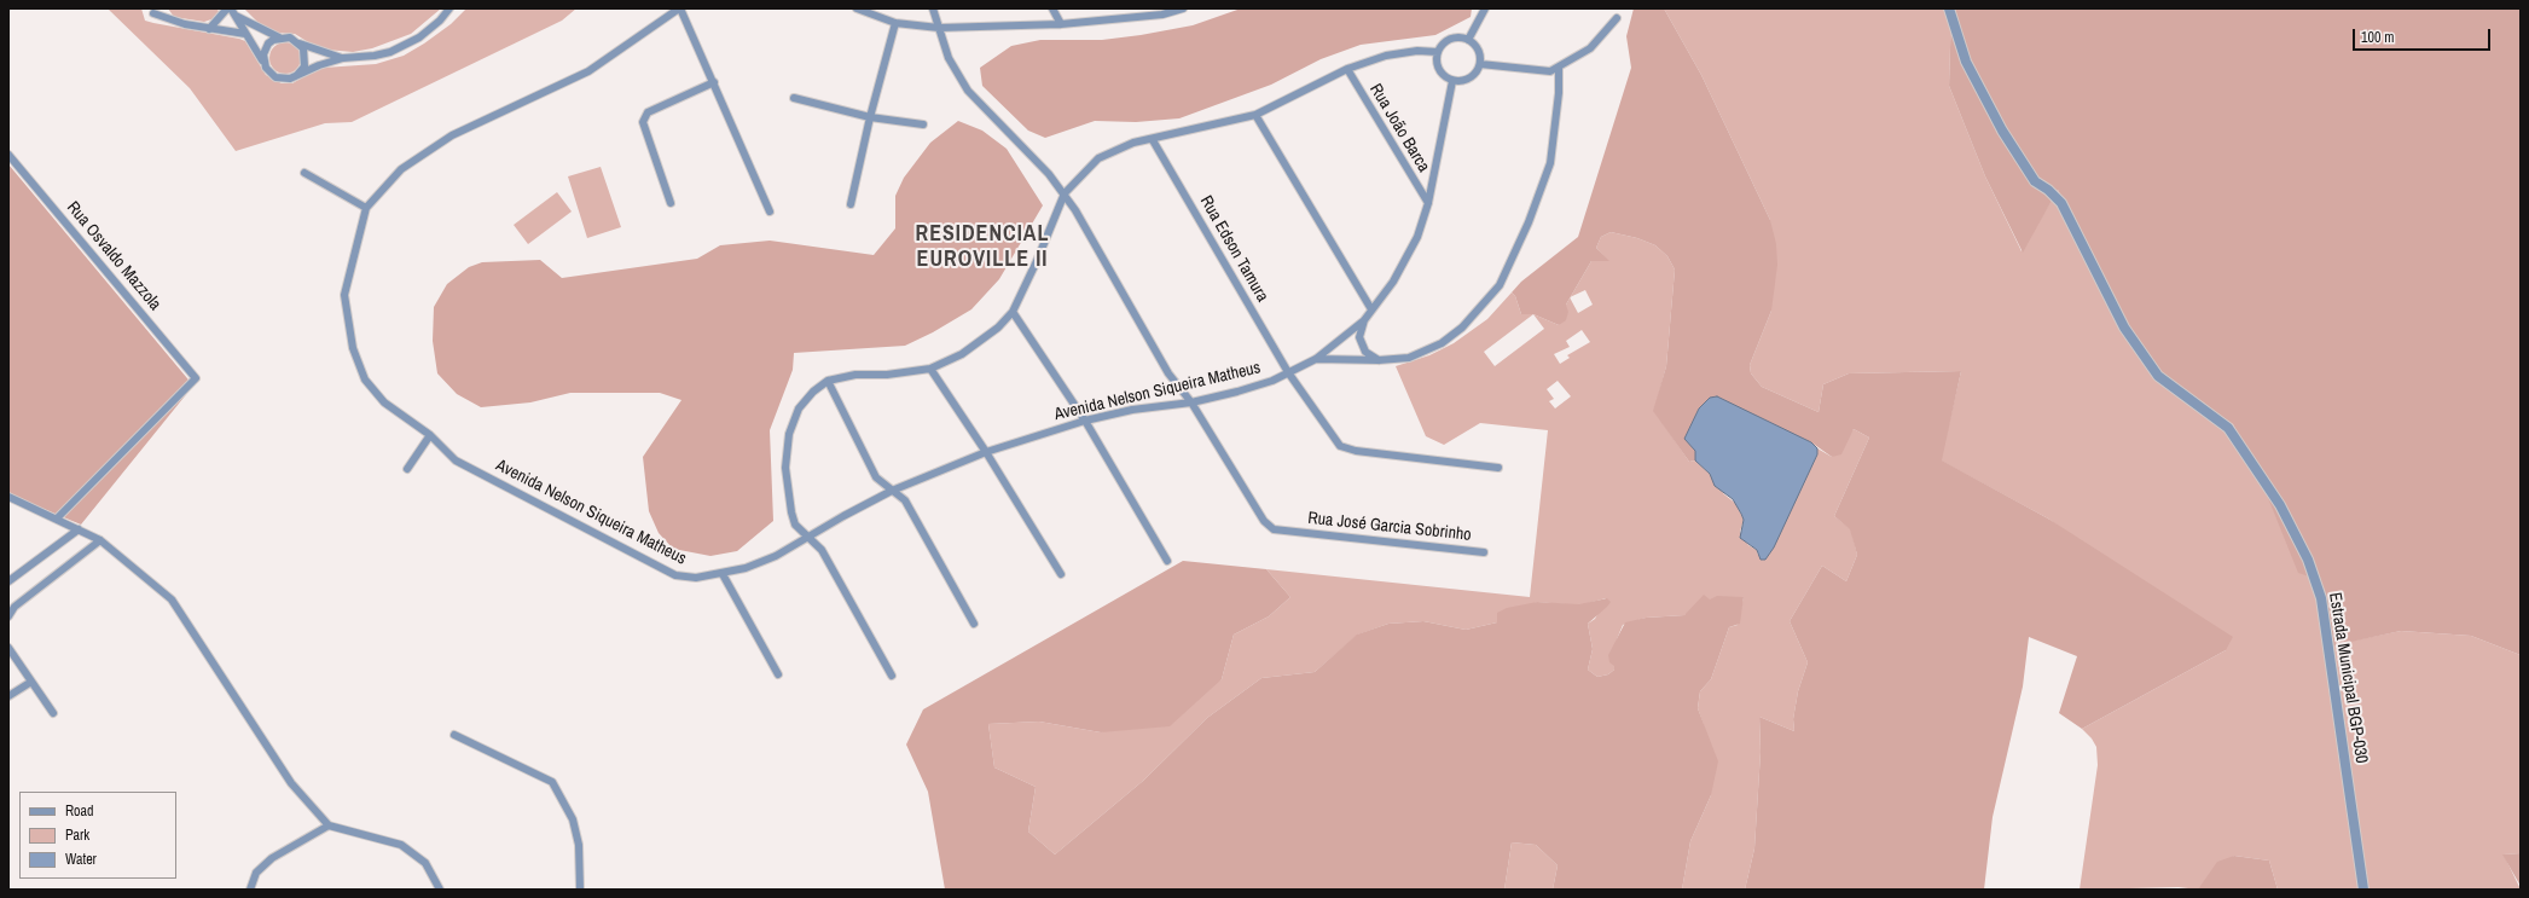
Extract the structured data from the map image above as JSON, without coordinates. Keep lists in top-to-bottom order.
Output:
{
  "streets": {
    "street": [
      "Rua João Barca",
      "Rua Edson Tamura",
      "Rua Osvaldo Mazzola",
      "Avenida Nelson Siqueira Matheus",
      "Rua José Garcia Sobrinho",
      "Estrada Municipal BGP-030"
    ]
  },
  "crossings": [
    ["Rua João Barca", "Avenida Nelson Siqueira Matheus"],
    ["Rua Edson Tamura", "Avenida Nelson Siqueira Matheus"],
    ["Avenida Nelson Siqueira Matheus", "Rua José Garcia Sobrinho"]
  ],
  "districts": ["RESIDENCIAL EUROVILLE II"],
  "legend": ["Road", "Park", "Water"],
  "scale_bar": "100 m"
}
